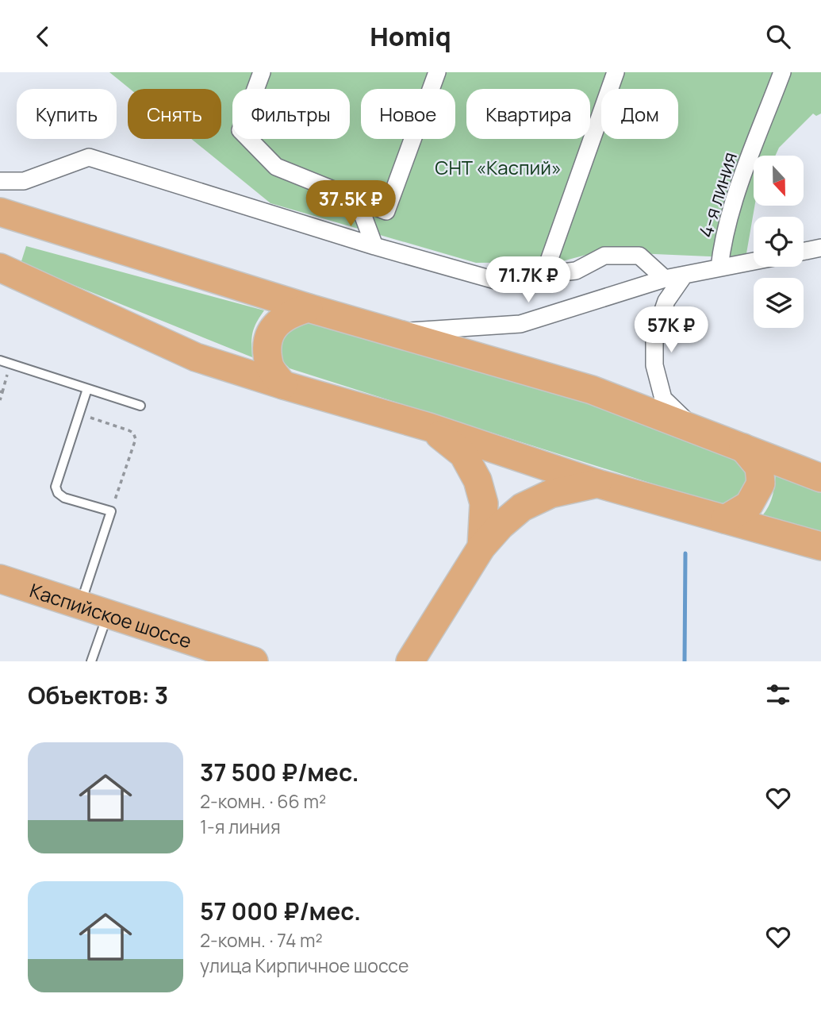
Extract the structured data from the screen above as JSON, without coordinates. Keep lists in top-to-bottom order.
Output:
{
  "streets": {
    "main road": ["Каспийское шоссе"],
    "street": ["4-я линия"]
  },
  "parks": ["СНТ «Каспий»"],
  "north": "bottom",
  "page": {
    "header": "Homiq",
    "chip": [
      "Купить",
      "Снять",
      "Фильтры",
      "Новое",
      "Квартира",
      "Дом"
    ],
    "price": ["37.5K ₽", "71.7K ₽", "57K ₽"],
    "heading": "Объектов: 3",
    "list": [
      {
        "name": "37 500 ₽/мес.",
        "note": "2-комн. · 66 m² · 1-я линия"
      },
      {
        "name": "57 000 ₽/мес.",
        "note": "2-комн. · 74 m² · улица Кирпичное шоссе"
      }
    ]
  }
}
